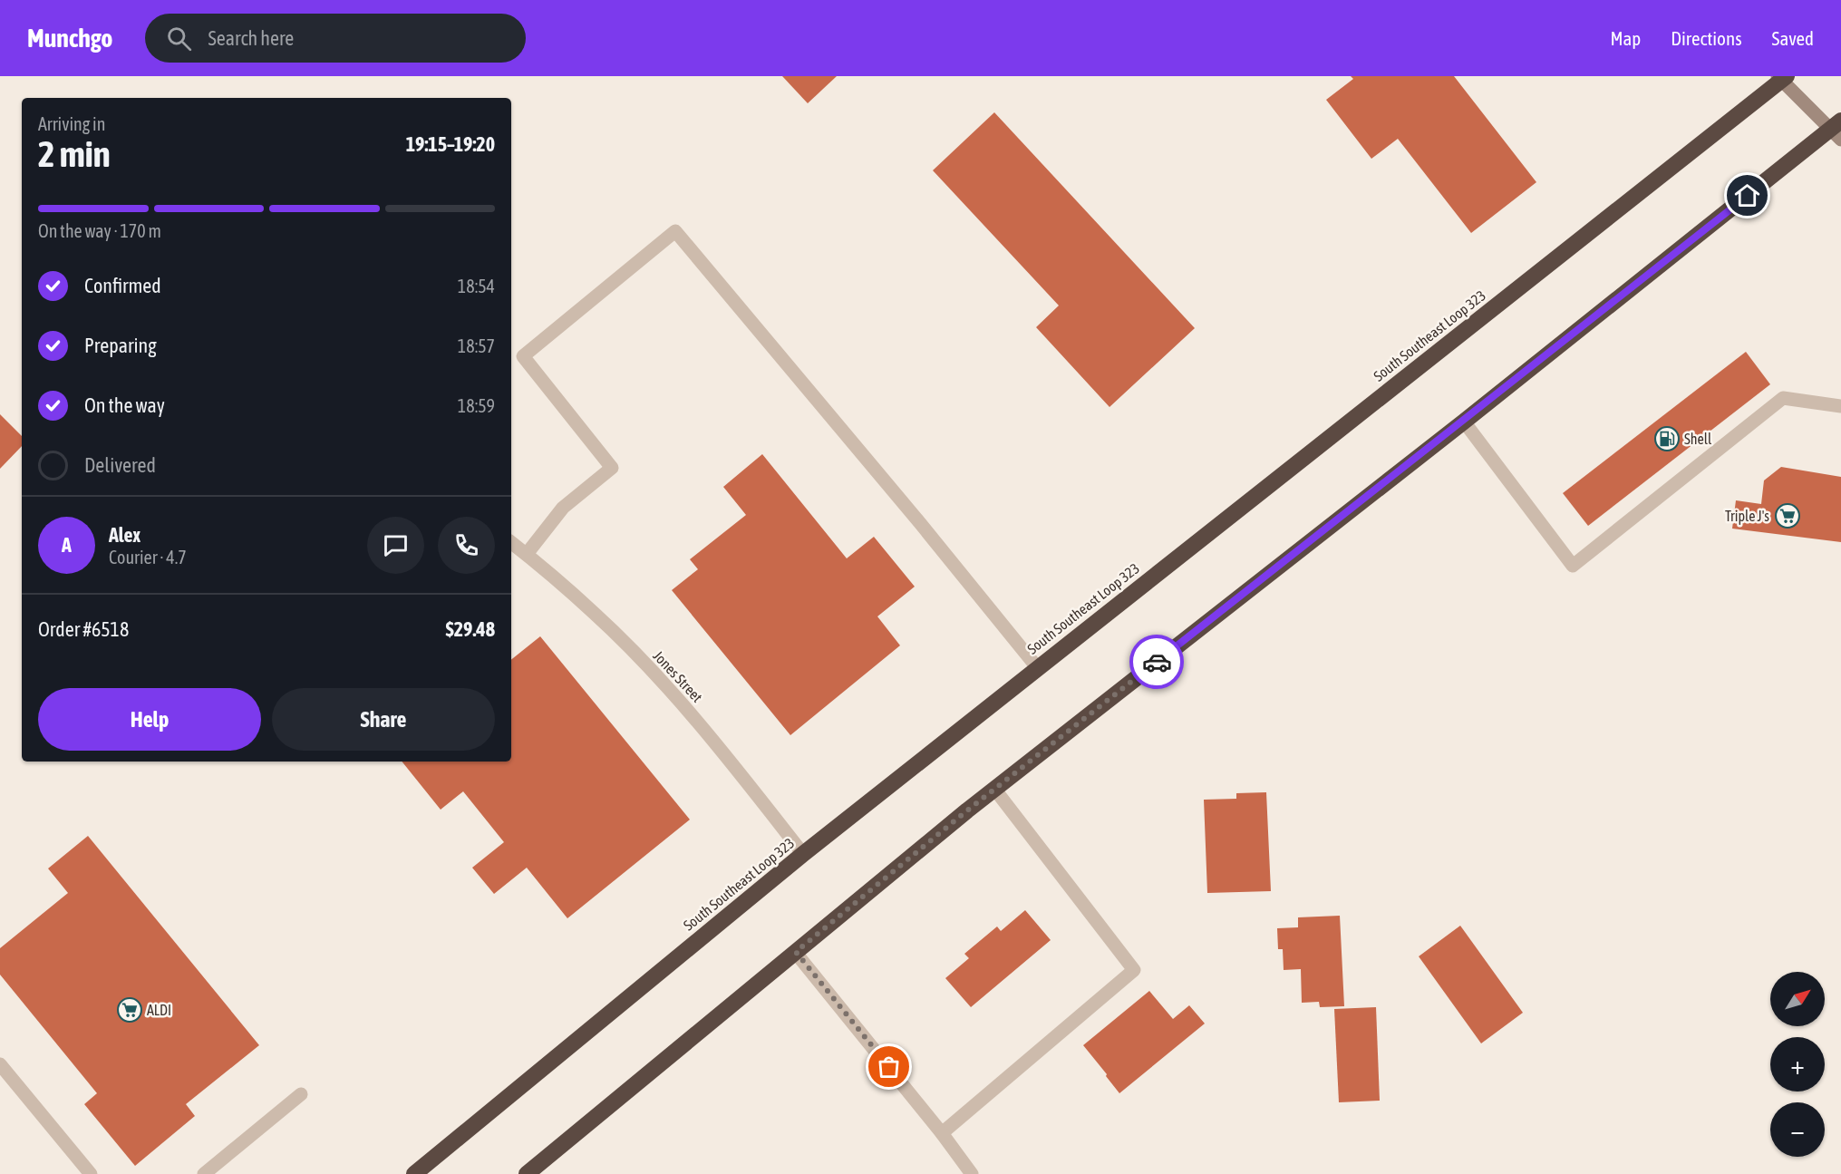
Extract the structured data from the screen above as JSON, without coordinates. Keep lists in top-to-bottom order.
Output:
{
  "streets": {
    "highway": ["South Southeast Loop 323"],
    "street": ["Jones Street"]
  },
  "crossings": [
    ["South Southeast Loop 323", "Jones Street"]
  ],
  "places": {
    "fuel station": ["Shell"],
    "supermarket": ["Triple J's", "ALDI"]
  },
  "north": "top right",
  "page": {
    "header": "Munchgo",
    "search": "Search here",
    "nav": ["Map", "Directions", "Saved"],
    "heading": ["2 min", "Arriving in", "19:15–19:20"],
    "panel": [
      "Alex",
      "Courier · 4.7",
      "Order #6518",
      "$29.48"
    ],
    "bar": "On the way · 170 m",
    "list": [
      ["Confirmed", "18:54"],
      ["Preparing", "18:57"],
      ["On the way", "18:59"],
      "Delivered"
    ],
    "round": "A",
    "buttons": ["Help", "Share"],
    "map_buttons": ["+", "−"]
  }
}
